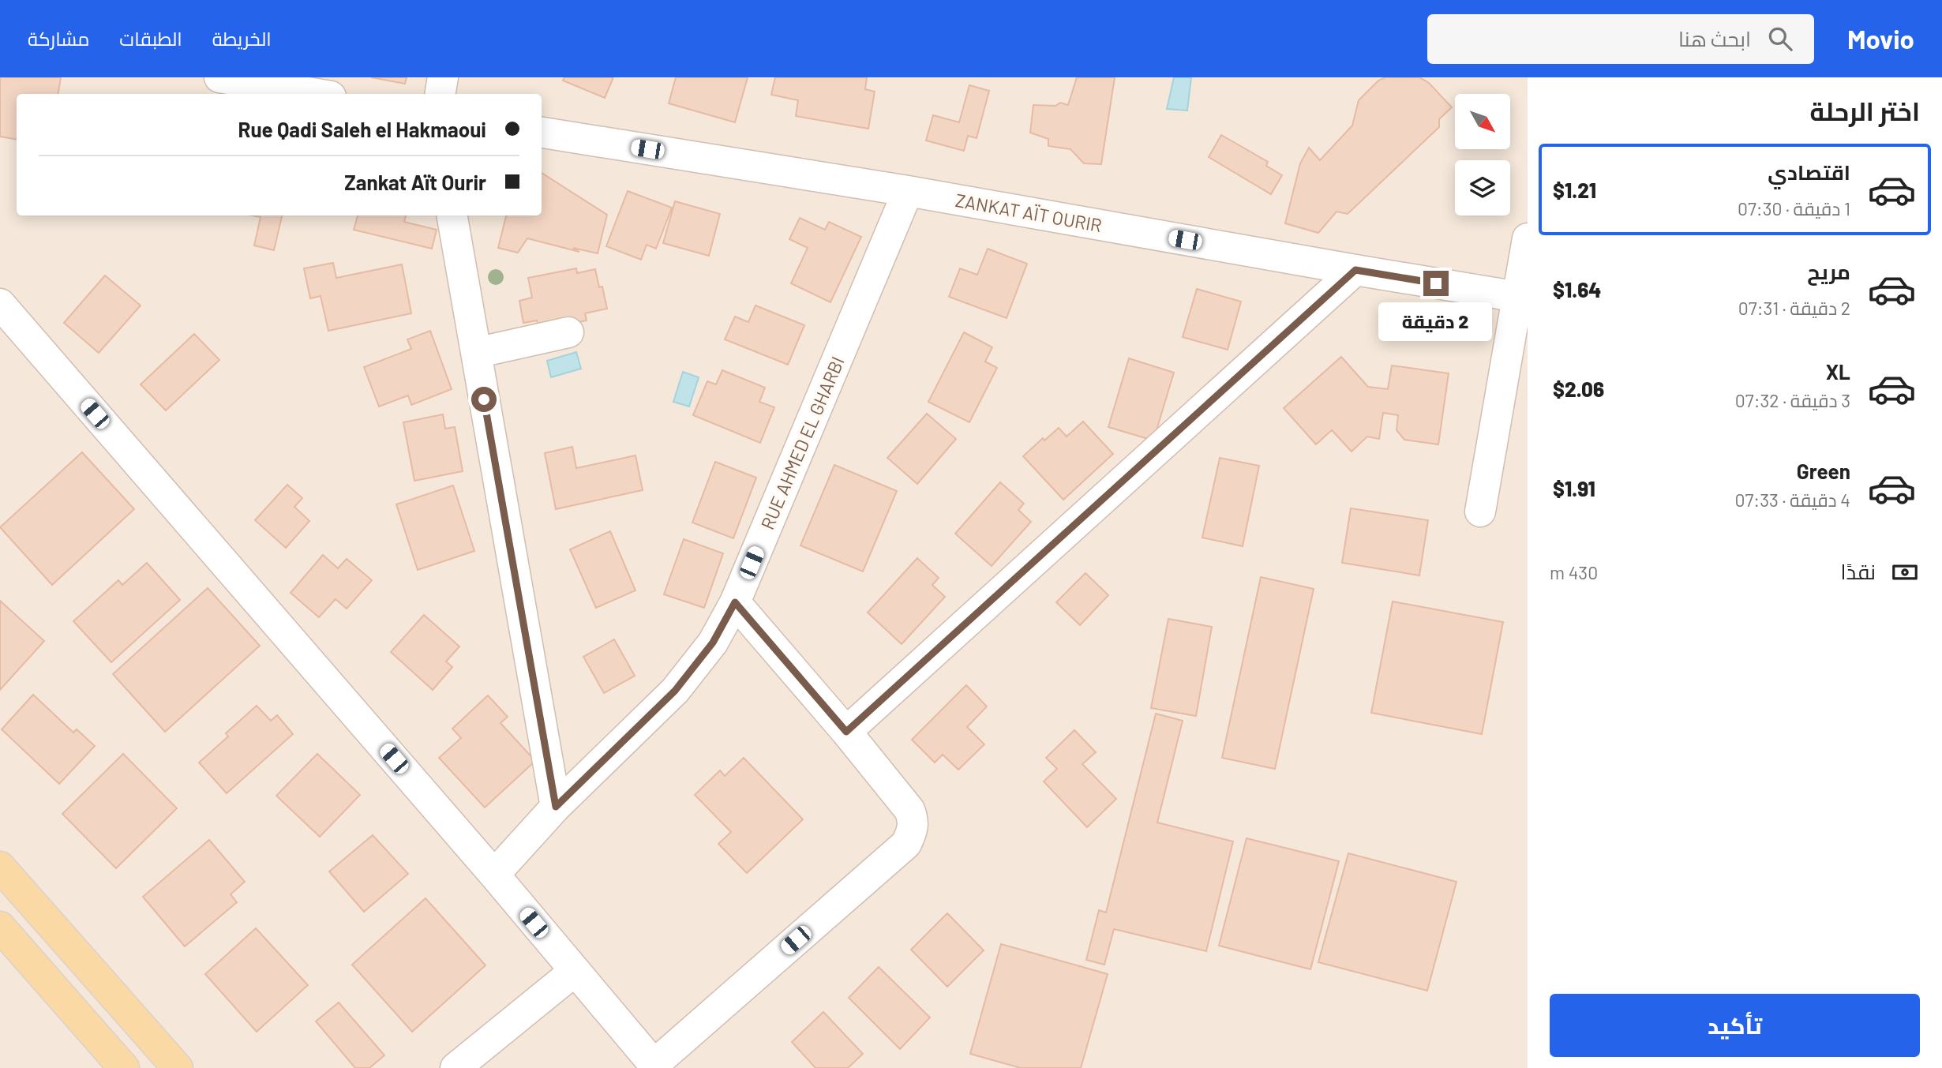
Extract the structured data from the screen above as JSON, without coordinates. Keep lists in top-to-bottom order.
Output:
{
  "streets": {
    "street": ["ZANKAT AÏT OURIR", "RUE AHMED EL GHARBI"]
  },
  "crossings": [
    ["ZANKAT AÏT OURIR", "RUE AHMED EL GHARBI"]
  ],
  "north": "bottom right",
  "page": {
    "header": "Movio",
    "search": "ابحث هنا",
    "nav": ["الخريطة", "الطبقات", "مشاركة"],
    "heading": "اختر الرحلة",
    "banner": ["Rue Qadi Saleh el Hakmaoui", "Zankat Aït Ourir"],
    "list": [
      {
        "name": "اقتصادي",
        "note": "1 دقيقة · 07:30",
        "value": "$1.21"
      },
      {
        "name": "مريح",
        "note": "2 دقيقة · 07:31",
        "value": "$1.64"
      },
      {
        "name": "XL",
        "note": "3 دقيقة · 07:32",
        "value": "$2.06"
      },
      {
        "name": "Green",
        "note": "4 دقيقة · 07:33",
        "value": "$1.91"
      }
    ],
    "bubble": "2 دقيقة",
    "pay": ["نقدًا", "430 m"],
    "buttons": "تأكيد"
  }
}
